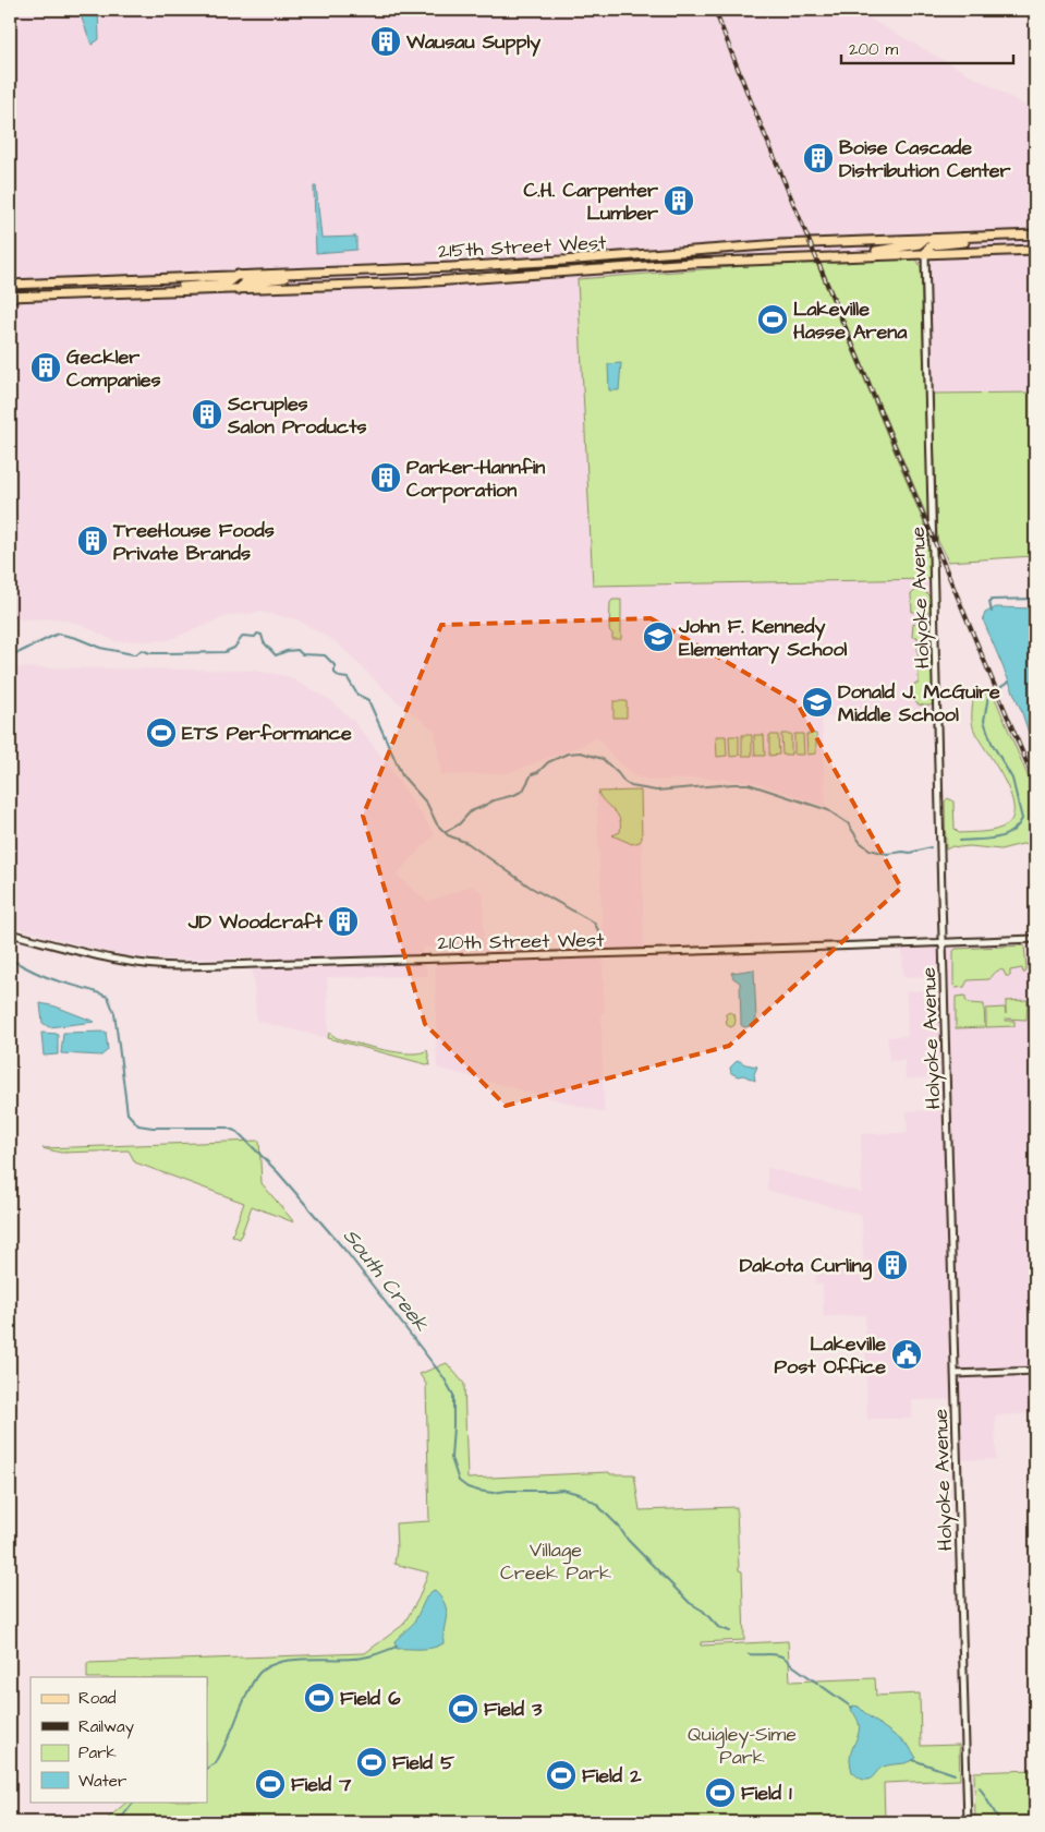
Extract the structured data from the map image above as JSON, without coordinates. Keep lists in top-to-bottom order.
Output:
{
  "streets": {
    "main road": ["215th Street West"],
    "street": ["Holyoke Avenue", "210th Street West"]
  },
  "crossings": [
    ["215th Street West", "Holyoke Avenue"],
    ["Holyoke Avenue", "210th Street West"]
  ],
  "water": ["South Creek"],
  "parks": ["Village Creek Park", "Quigley-Sime Park"],
  "places": {
    "building": [
      "Wausau Supply",
      "Boise Cascade Distribution Center",
      "C.H. Carpenter Lumber",
      "Geckler Companies",
      "Scruples Salon Products",
      "Parker-Hannfin Corporation",
      "TreeHouse Foods Private Brands",
      "JD Woodcraft",
      "Dakota Curling"
    ],
    "sports": [
      "Lakeville Hasse Arena",
      "ETS Performance",
      "Field 6",
      "Field 3",
      "Field 5",
      "Field 2",
      "Field 7",
      "Field 1"
    ],
    "school or university": ["John F. Kennedy Elementary School", "Donald J. McGuire Middle School"],
    "public building": ["Lakeville Post Office"]
  },
  "legend": [
    "Road",
    "Railway",
    "Park",
    "Water"
  ],
  "scale_bar": "200 m"
}
